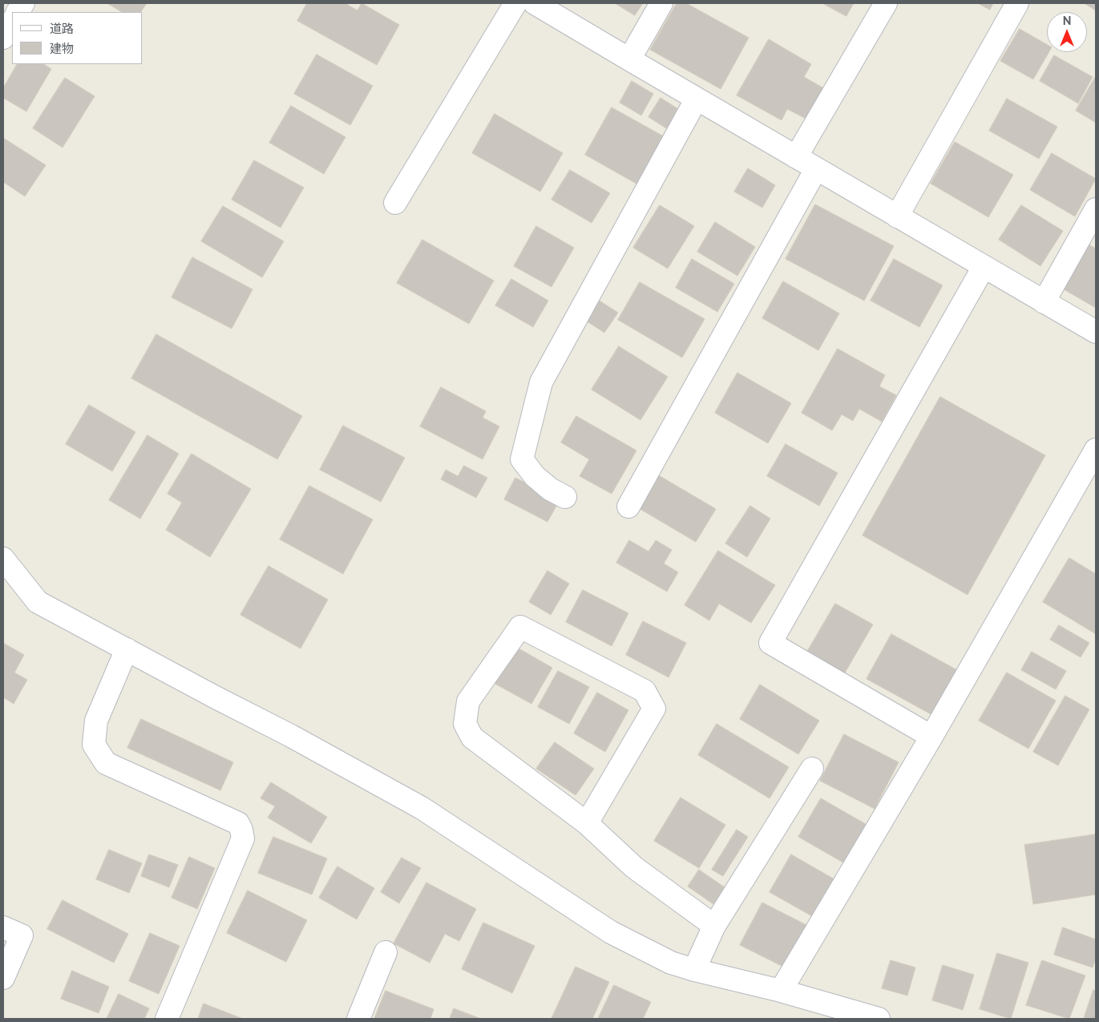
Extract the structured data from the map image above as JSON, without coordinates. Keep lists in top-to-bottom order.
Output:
{
  "legend": ["道路", "建物"],
  "north": "top"
}
